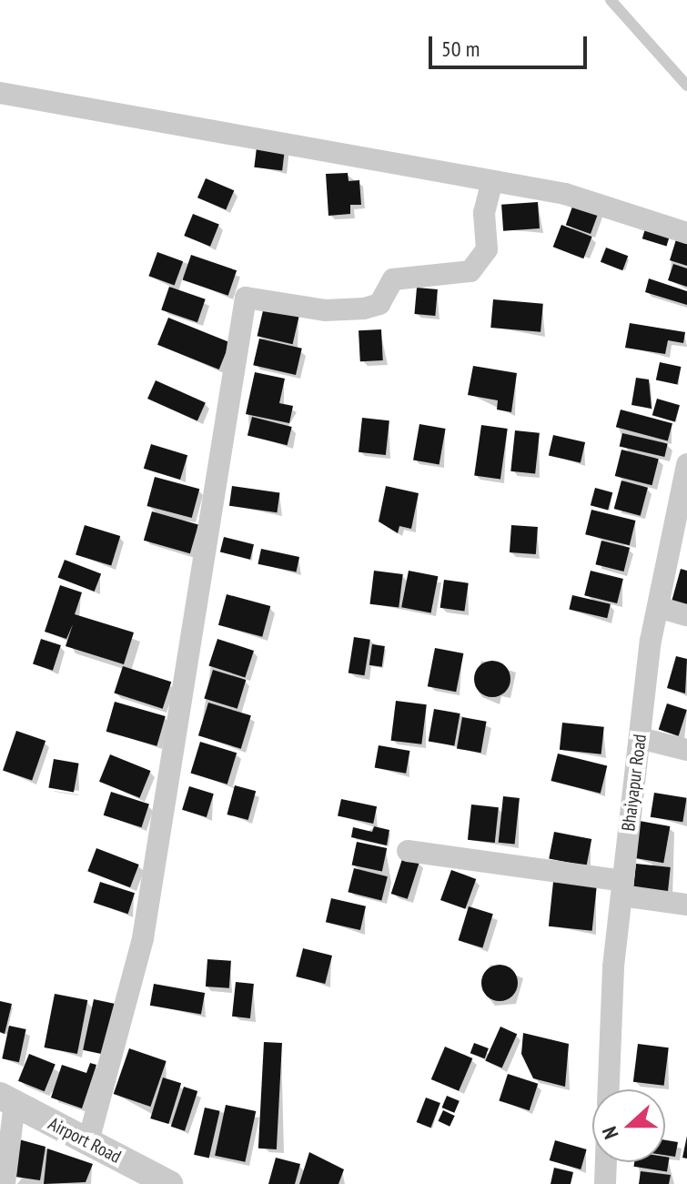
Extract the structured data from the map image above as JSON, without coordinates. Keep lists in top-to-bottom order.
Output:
{
  "streets": {
    "street": ["Bhaiyapur Road", "Airport Road"]
  },
  "scale_bar": "50 m",
  "north": "left"
}
